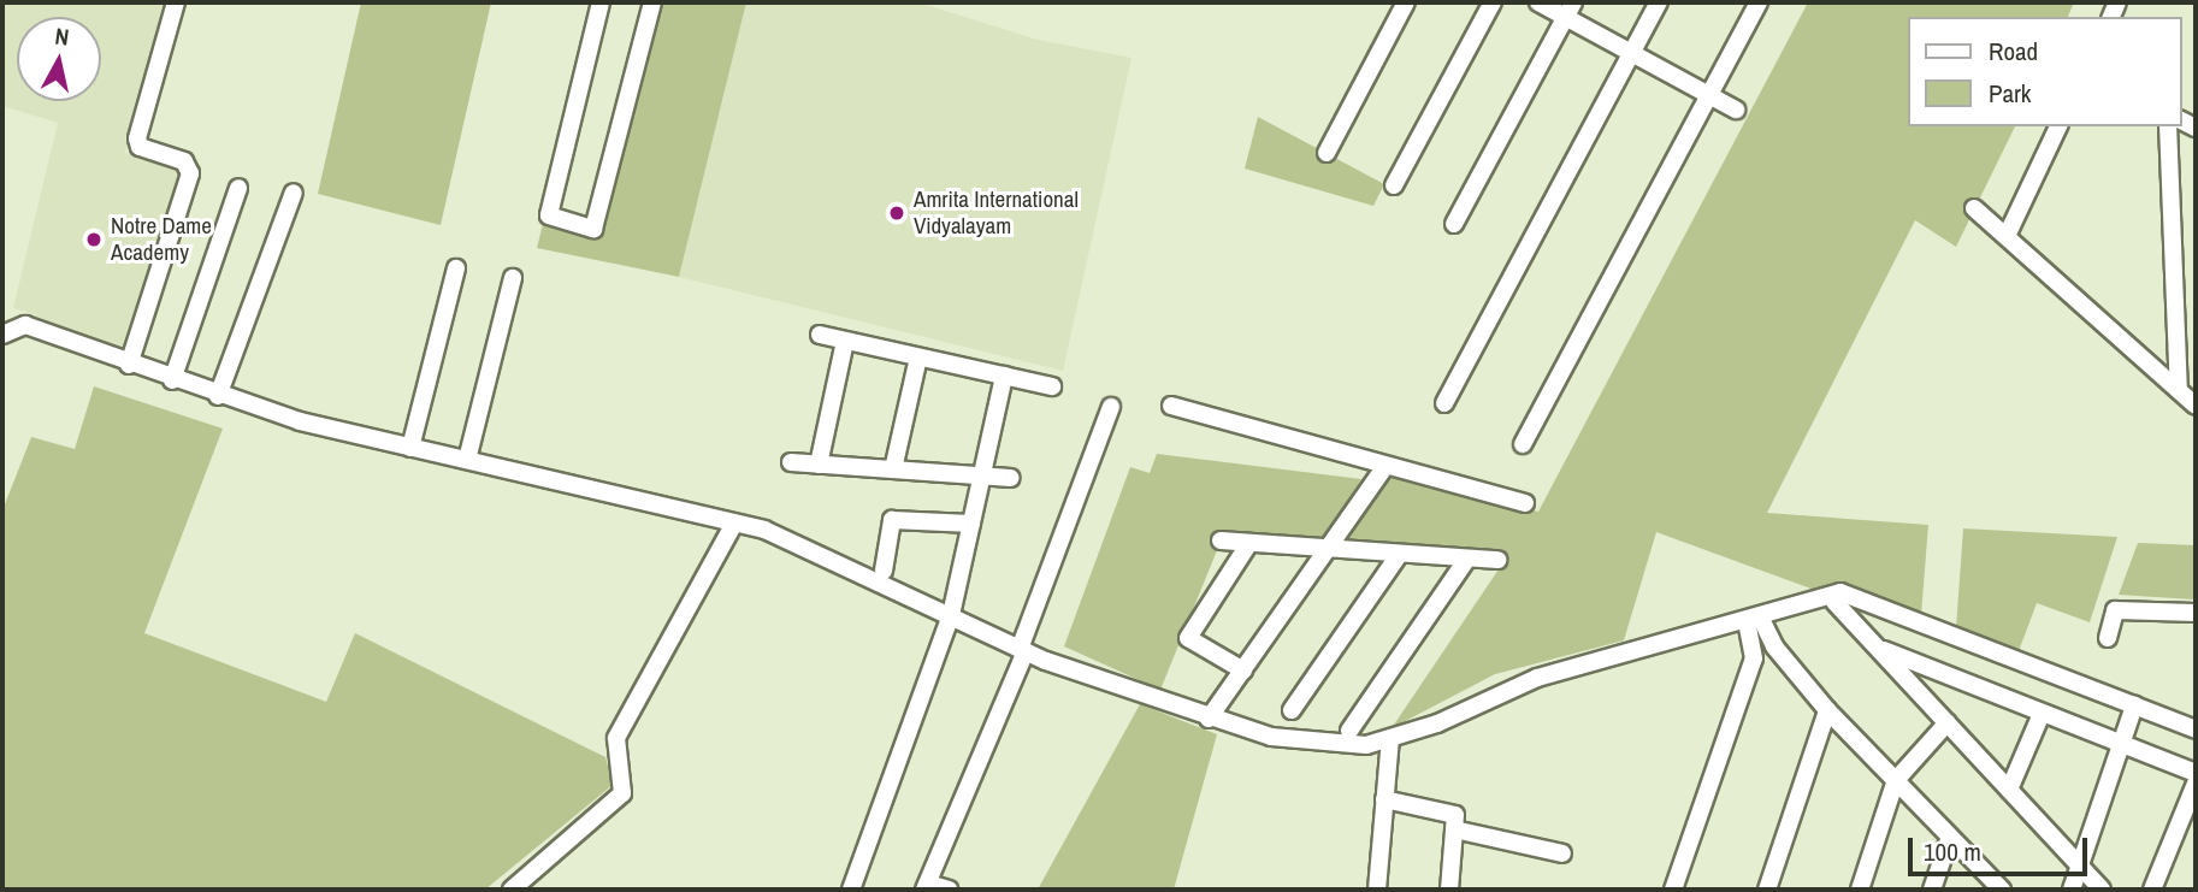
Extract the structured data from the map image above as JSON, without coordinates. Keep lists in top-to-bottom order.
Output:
{
  "places": ["Amrita International Vidyalayam", "Notre Dame Academy"],
  "legend": ["Road", "Park"],
  "scale_bar": "100 m",
  "north": "top"
}
